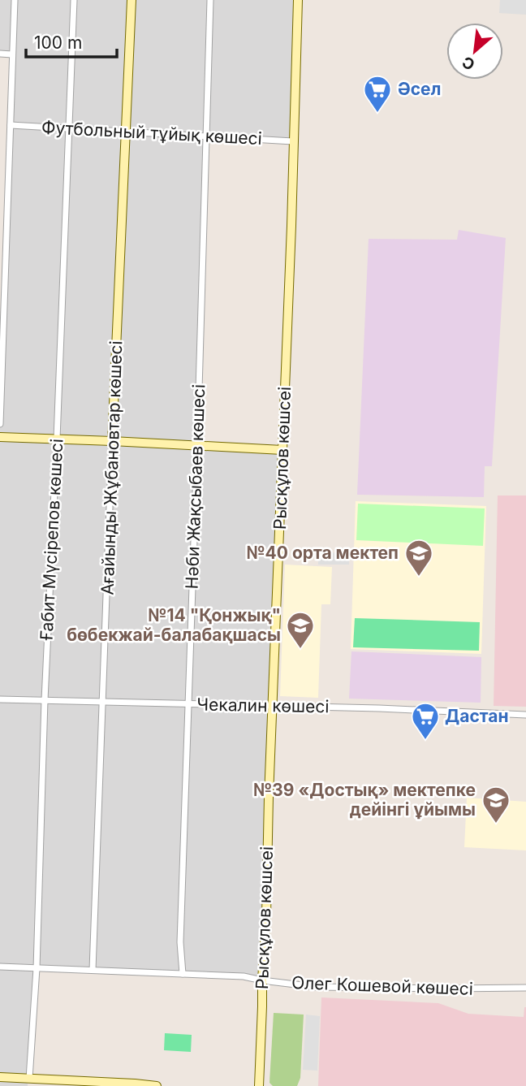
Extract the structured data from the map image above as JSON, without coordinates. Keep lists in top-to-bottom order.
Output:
{
  "streets": {
    "street": [
      "Футбольный тұйық көшесі",
      "Рысқұлов көшсеі",
      "Ағайынды Жұбановтар көшесі",
      "Нәби Жақсыбаев көшесі",
      "Ғабит Мүсірепов көшесі",
      "Чекалин көшесі",
      "Олег Кошевой көшесі"
    ]
  },
  "crossings": [
    ["Футбольный тұйық көшесі", "Рысқұлов көшсеі"],
    ["Футбольный тұйық көшесі", "Ағайынды Жұбановтар көшесі"],
    ["Футбольный тұйық көшесі", "Нәби Жақсыбаев көшесі"],
    ["Футбольный тұйық көшесі", "Ғабит Мүсірепов көшесі"],
    ["Рысқұлов көшсеі", "Чекалин көшесі"],
    ["Рысқұлов көшсеі", "Олег Кошевой көшесі"],
    ["Ағайынды Жұбановтар көшесі", "Чекалин көшесі"],
    ["Ағайынды Жұбановтар көшесі", "Олег Кошевой көшесі"],
    ["Нәби Жақсыбаев көшесі", "Чекалин көшесі"],
    ["Нәби Жақсыбаев көшесі", "Олег Кошевой көшесі"],
    ["Ғабит Мүсірепов көшесі", "Чекалин көшесі"],
    ["Ғабит Мүсірепов көшесі", "Олег Кошевой көшесі"]
  ],
  "places": {
    "supermarket": ["Əсел", "Дастан"],
    "school or university": ["№40 орта мектеп", "№14 \"Қонжық\" бөбекжай-балабақшасы", "№39 «Достық» мектепке дейінгі ұйымы"]
  },
  "scale_bar": "100 m",
  "north": "bottom left"
}
